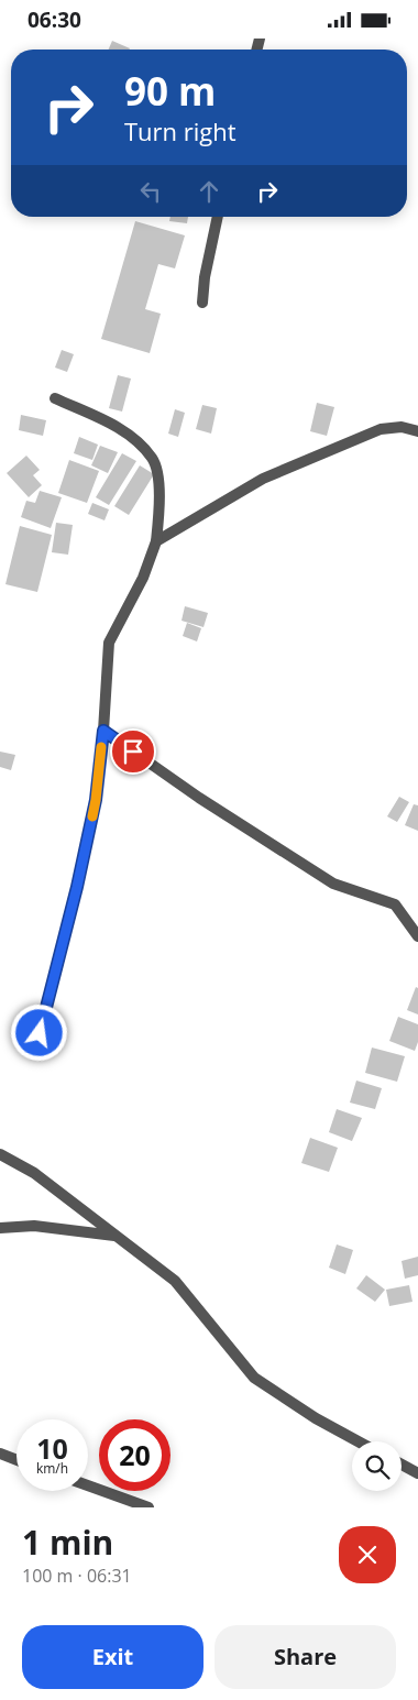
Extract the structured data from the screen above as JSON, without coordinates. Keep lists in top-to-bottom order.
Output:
{
  "page": {
    "status": "06:30",
    "turn": ["90 m", "Turn right"],
    "speed": "10 km/h",
    "limit": "20",
    "heading": ["1 min", "100 m · 06:31"],
    "buttons": ["Exit", "Share"]
  }
}
